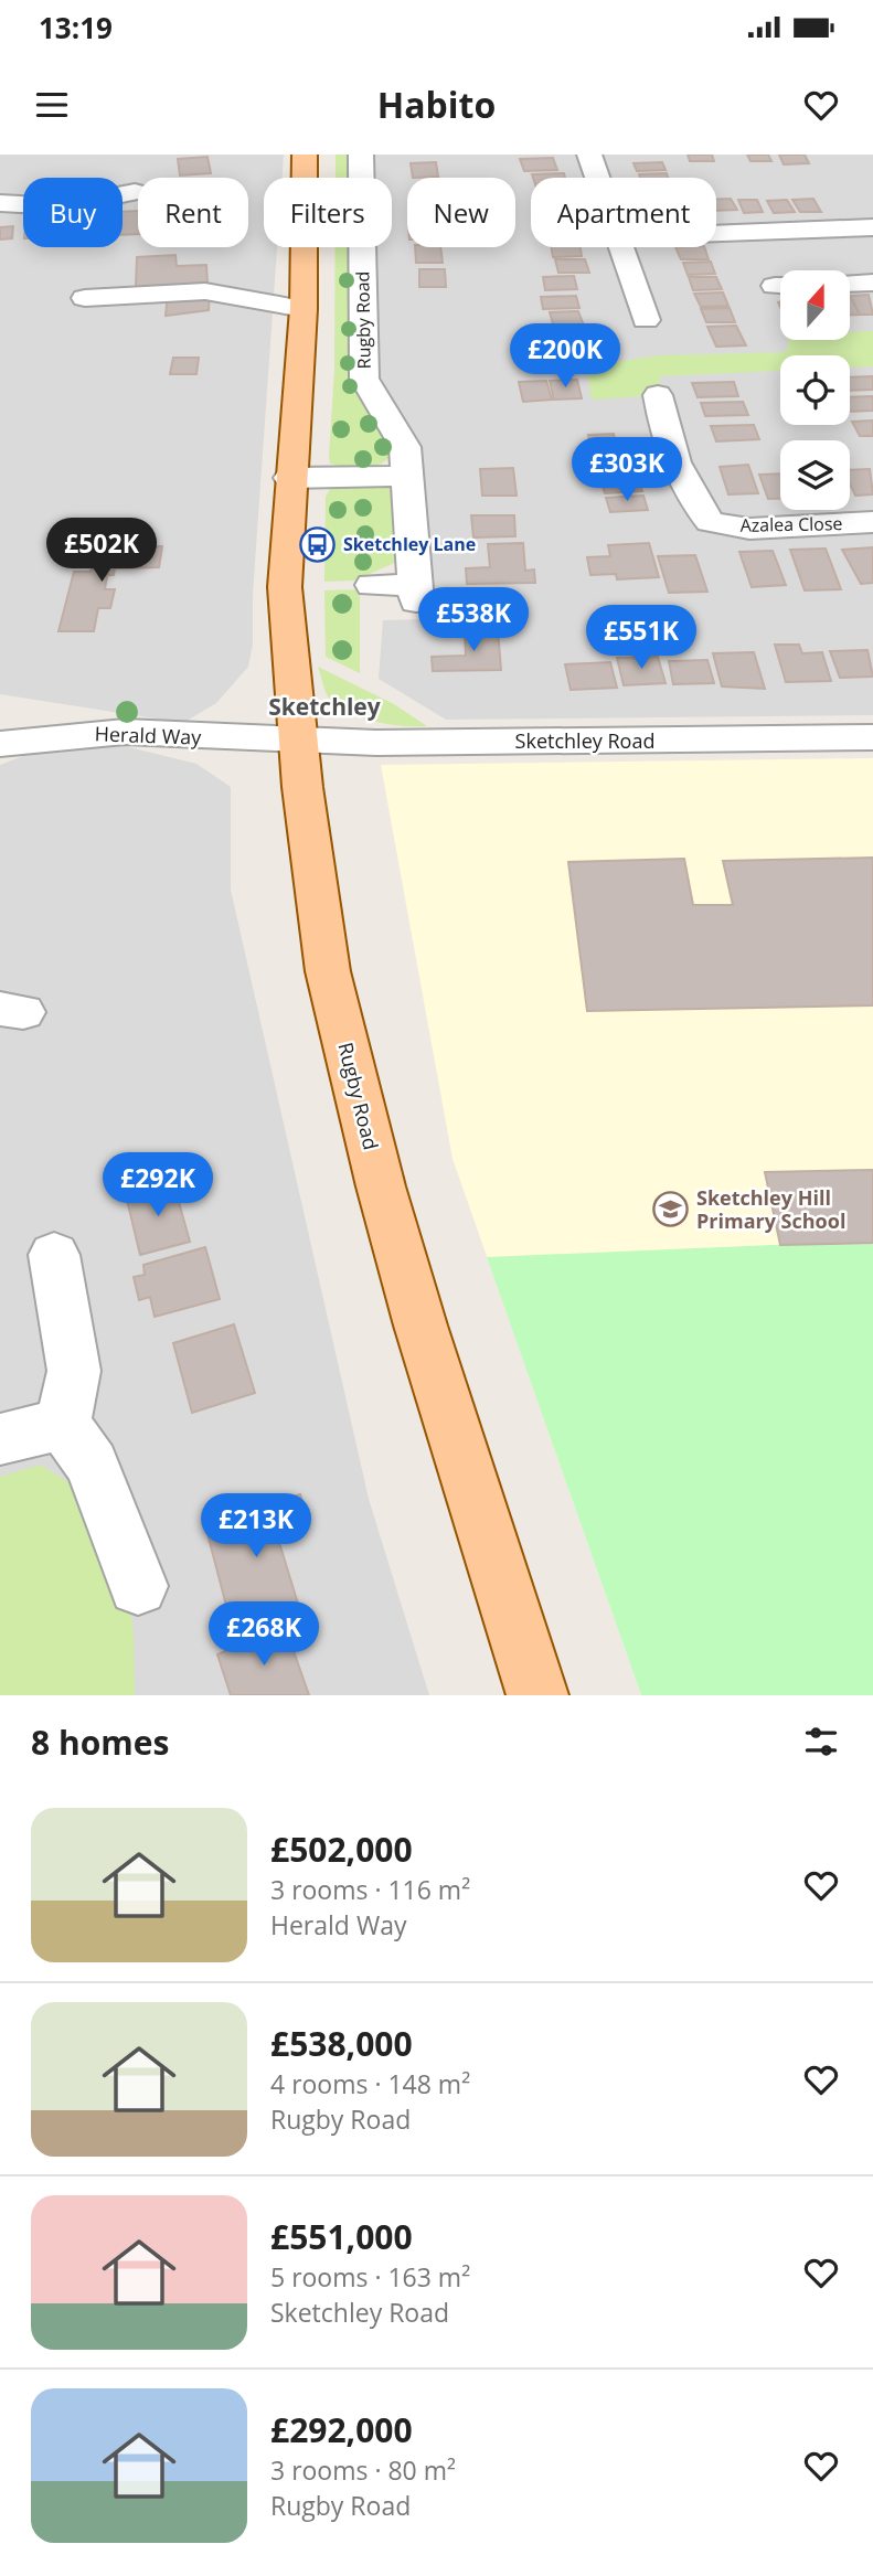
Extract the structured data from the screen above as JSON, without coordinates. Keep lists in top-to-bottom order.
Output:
{
  "streets": {
    "main road": ["Rugby Road"],
    "street": ["Azalea Close", "Herald Way", "Sketchley Road"]
  },
  "crossings": [
    ["Rugby Road", "Herald Way"],
    ["Rugby Road", "Sketchley Road"],
    ["Herald Way", "Sketchley Road"]
  ],
  "districts": ["Sketchley"],
  "places": {
    "bus stop": ["Sketchley Lane"],
    "school or university": ["Sketchley Hill Primary School"]
  },
  "north": "top",
  "page": {
    "status": "13:19",
    "header": "Habito",
    "chip": [
      "Buy",
      "Rent",
      "Filters",
      "New",
      "Apartment"
    ],
    "price": [
      "£200K",
      "£303K",
      "£502K",
      "£538K",
      "£551K",
      "£292K",
      "£213K",
      "£268K"
    ],
    "heading": "8 homes",
    "list": [
      {
        "name": "£502,000",
        "note": "3 rooms · 116 m² · Herald Way"
      },
      {
        "name": "£538,000",
        "note": "4 rooms · 148 m² · Rugby Road"
      },
      {
        "name": "£551,000",
        "note": "5 rooms · 163 m² · Sketchley Road"
      },
      {
        "name": "£292,000",
        "note": "3 rooms · 80 m² · Rugby Road"
      }
    ]
  }
}
